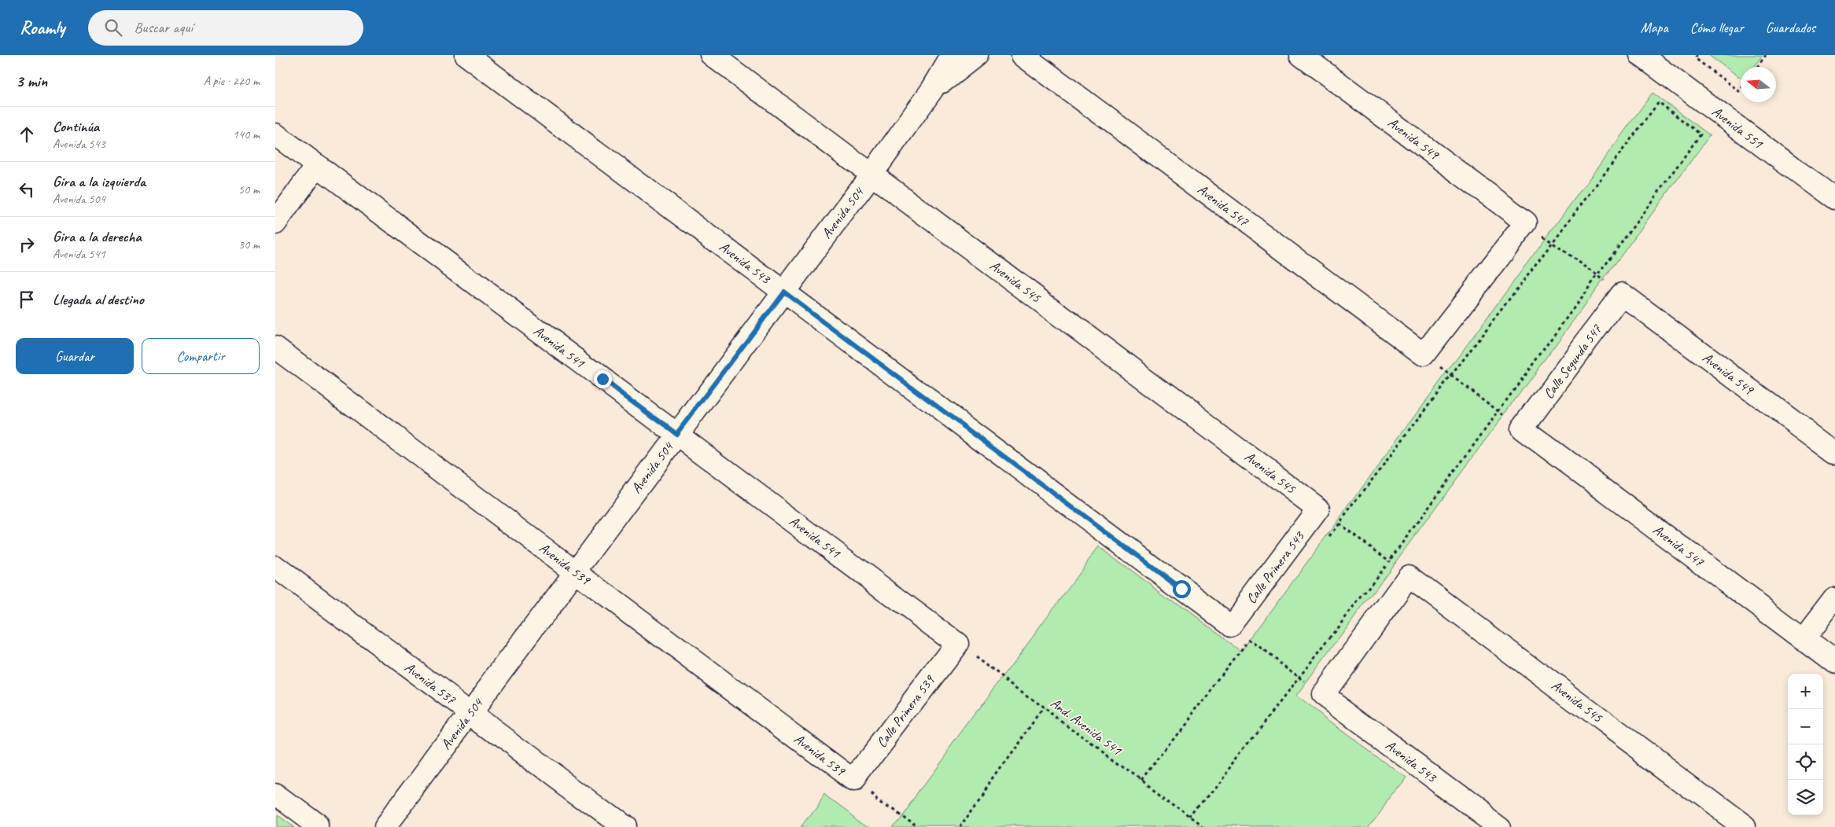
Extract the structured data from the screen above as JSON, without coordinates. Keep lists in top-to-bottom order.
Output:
{
  "streets": {
    "street": [
      "Avenida 551",
      "Avenida 549",
      "Avenida 547",
      "Avenida 504",
      "Avenida 543",
      "Avenida 545",
      "Avenida 541",
      "Calle Segunda 547",
      "Avenida 539",
      "Calle Primera 543",
      "Avenida 537",
      "Calle Primera 539"
    ],
    "path": ["And. Avenida 541"]
  },
  "crossings": [
    ["Avenida 549", "Calle Segunda 547"],
    ["Avenida 547", "Calle Segunda 547"],
    ["Avenida 504", "Avenida 543"],
    ["Avenida 504", "Avenida 545"],
    ["Avenida 504", "Avenida 541"],
    ["Avenida 504", "Avenida 539"],
    ["Avenida 504", "Avenida 537"],
    ["Avenida 543", "Calle Primera 543"],
    ["Avenida 545", "Calle Primera 543"],
    ["Avenida 541", "Calle Primera 539"],
    ["Avenida 541", "And. Avenida 541"],
    ["Avenida 539", "Calle Primera 539"],
    ["Calle Primera 539", "And. Avenida 541"]
  ],
  "north": "left",
  "page": {
    "header": "Roamly",
    "search": "Buscar aquí",
    "nav": ["Mapa", "Cómo llegar", "Guardados"],
    "heading": ["3 min", "A pie · 220 m"],
    "list": [
      ["Continúa", "Avenida 543", "140 m"],
      ["Gira a la izquierda", "Avenida 504", "50 m"],
      ["Gira a la derecha", "Avenida 541", "30 m"],
      "Llegada al destino"
    ],
    "buttons": ["Guardar", "Compartir"],
    "map_buttons": ["+", "−"]
  }
}
